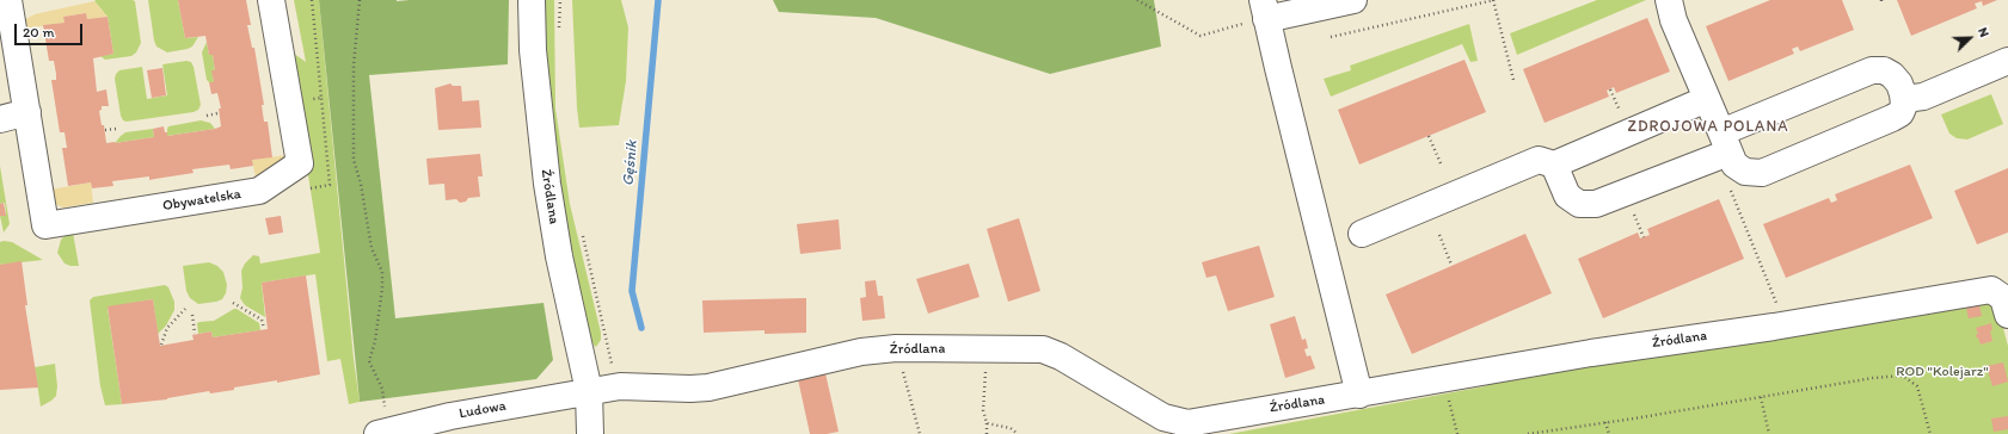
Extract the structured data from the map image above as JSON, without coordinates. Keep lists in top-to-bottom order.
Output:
{
  "streets": {
    "street": ["Źródlana", "Obywatelska", "Ludowa"]
  },
  "crossings": [
    ["Źródlana", "Ludowa"]
  ],
  "districts": ["ZDROJOWA POLANA"],
  "water": ["Gęśnik"],
  "parks": ["ROD \"Kolejarz\""],
  "scale_bar": "20 m",
  "north": "top right"
}
